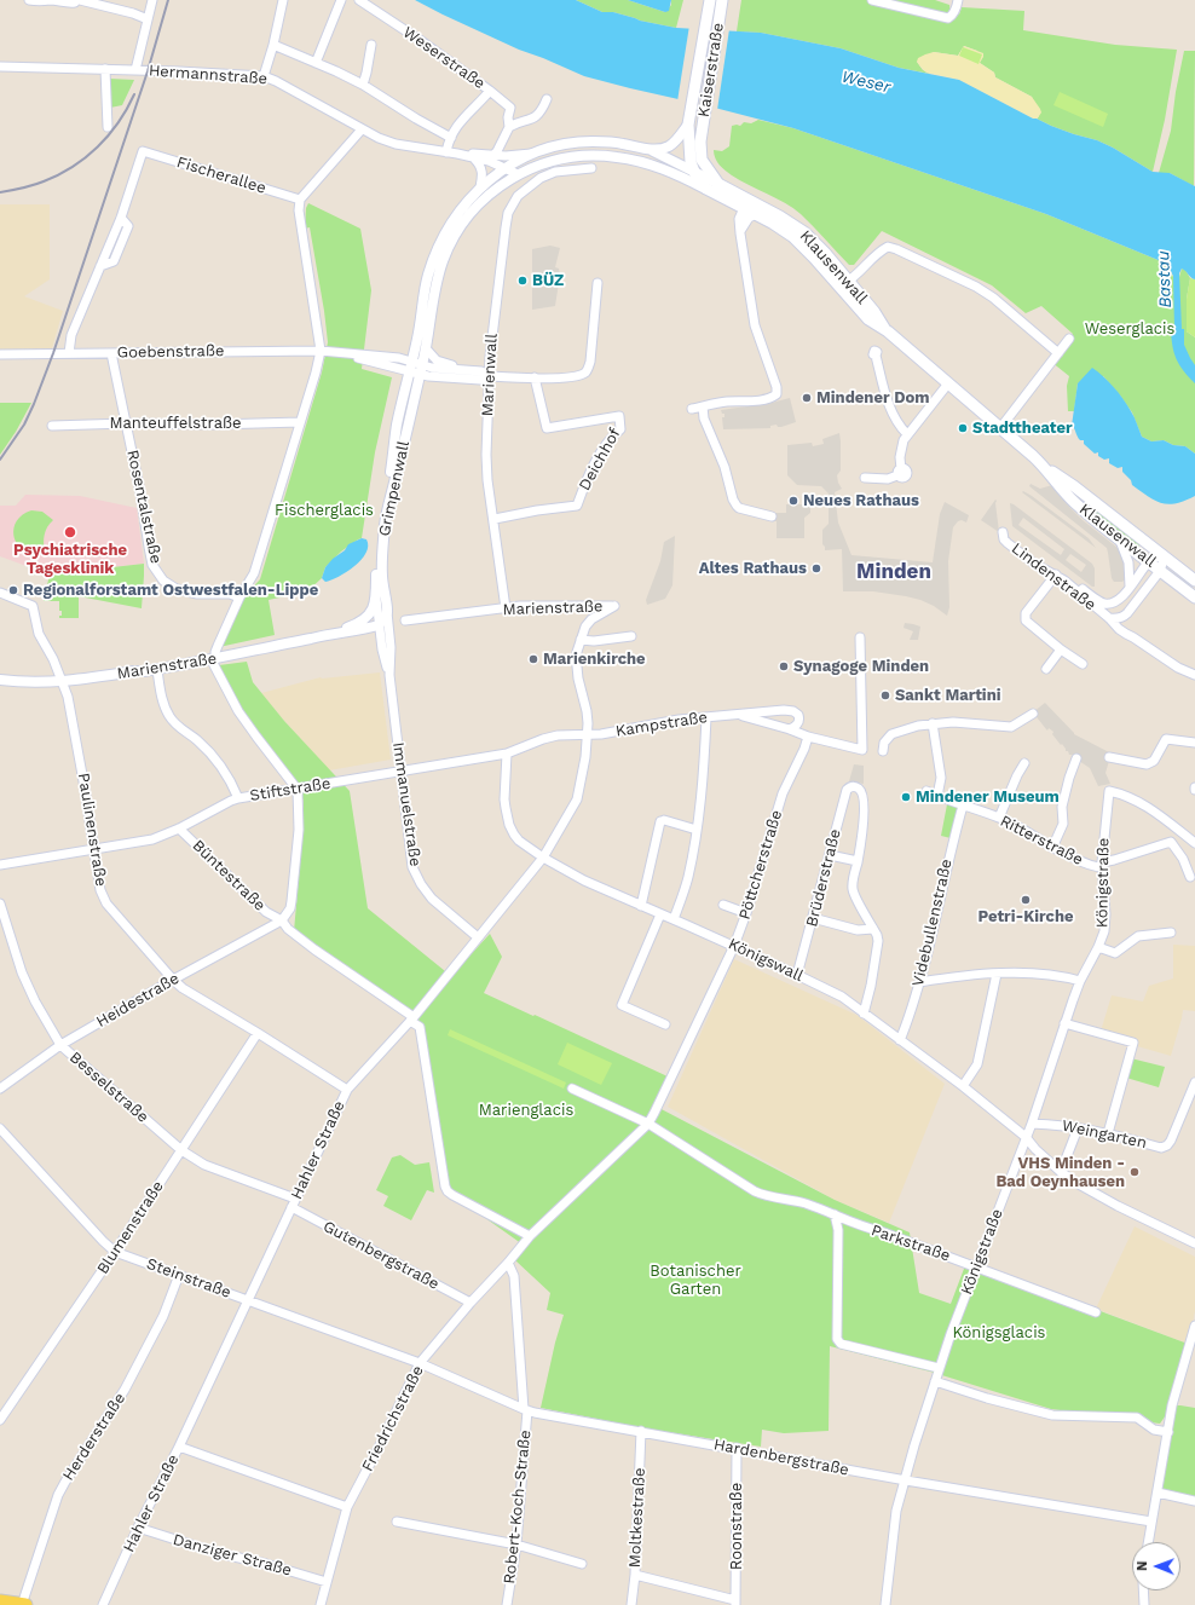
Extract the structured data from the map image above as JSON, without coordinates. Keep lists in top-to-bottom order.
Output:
{
  "streets": {
    "main road": ["Kaiserstraße", "Klausenwall"],
    "street": [
      "Weserstraße",
      "Hermannstraße",
      "Fischerallee",
      "Goebenstraße",
      "Marienwall",
      "Manteuffelstraße",
      "Deichhof",
      "Grimpenwall",
      "Rosentalstraße",
      "Lindenstraße",
      "Marienstraße",
      "Kampstraße",
      "Stiftstraße",
      "Immanuelstraße",
      "Paulinenstraße",
      "Ritterstraße",
      "Pöttcherstraße",
      "Büntestraße",
      "Brüderstraße",
      "Königstraße",
      "Videbullenstraße",
      "Königswall",
      "Heidestraße",
      "Besselstraße",
      "Weingarten",
      "Hahler Straße",
      "Blumenstraße",
      "Parkstraße",
      "Gutenbergstraße",
      "Steinstraße",
      "Friedrichstraße",
      "Herderstraße",
      "Hardenbergstraße",
      "Robert-Koch-Straße",
      "Moltkestraße",
      "Roonstraße",
      "Danziger Straße"
    ]
  },
  "crossings": [
    ["Kaiserstraße", "Klausenwall"],
    ["Kaiserstraße", "Grimpenwall"],
    ["Hermannstraße", "Grimpenwall"],
    ["Fischerallee", "Goebenstraße"],
    ["Klausenwall", "Grimpenwall"],
    ["Klausenwall", "Lindenstraße"],
    ["Goebenstraße", "Marienwall"],
    ["Goebenstraße", "Grimpenwall"],
    ["Goebenstraße", "Rosentalstraße"],
    ["Marienwall", "Deichhof"],
    ["Marienwall", "Marienstraße"],
    ["Manteuffelstraße", "Rosentalstraße"],
    ["Grimpenwall", "Marienstraße"],
    ["Grimpenwall", "Immanuelstraße"],
    ["Marienstraße", "Immanuelstraße"],
    ["Marienstraße", "Paulinenstraße"],
    ["Marienstraße", "Hahler Straße"],
    ["Kampstraße", "Stiftstraße"],
    ["Kampstraße", "Pöttcherstraße"],
    ["Kampstraße", "Hahler Straße"],
    ["Stiftstraße", "Immanuelstraße"],
    ["Stiftstraße", "Paulinenstraße"],
    ["Stiftstraße", "Büntestraße"],
    ["Stiftstraße", "Königswall"],
    ["Stiftstraße", "Hahler Straße"],
    ["Immanuelstraße", "Hahler Straße"],
    ["Paulinenstraße", "Heidestraße"],
    ["Paulinenstraße", "Hahler Straße"],
    ["Paulinenstraße", "Blumenstraße"],
    ["Ritterstraße", "Königstraße"],
    ["Ritterstraße", "Videbullenstraße"],
    ["Pöttcherstraße", "Königswall"],
    ["Büntestraße", "Heidestraße"],
    ["Brüderstraße", "Königswall"],
    ["Königstraße", "Königswall"],
    ["Königstraße", "Weingarten"],
    ["Königstraße", "Parkstraße"],
    ["Königstraße", "Hardenbergstraße"],
    ["Videbullenstraße", "Königswall"],
    ["Königswall", "Hahler Straße"],
    ["Heidestraße", "Besselstraße"],
    ["Besselstraße", "Hahler Straße"],
    ["Besselstraße", "Blumenstraße"],
    ["Hahler Straße", "Gutenbergstraße"],
    ["Hahler Straße", "Steinstraße"],
    ["Hahler Straße", "Danziger Straße"],
    ["Blumenstraße", "Steinstraße"],
    ["Gutenbergstraße", "Friedrichstraße"],
    ["Steinstraße", "Friedrichstraße"],
    ["Steinstraße", "Herderstraße"],
    ["Steinstraße", "Hardenbergstraße"],
    ["Friedrichstraße", "Hardenbergstraße"],
    ["Friedrichstraße", "Robert-Koch-Straße"],
    ["Friedrichstraße", "Danziger Straße"],
    ["Hardenbergstraße", "Robert-Koch-Straße"],
    ["Hardenbergstraße", "Moltkestraße"],
    ["Hardenbergstraße", "Roonstraße"]
  ],
  "districts": ["Minden"],
  "water": ["Weser", "Bastau"],
  "parks": [
    "Weserglacis",
    "Fischerglacis",
    "Marienglacis",
    "Botanischer Garten",
    "Königsglacis"
  ],
  "places": [
    "BÜZ",
    "Mindener Dom",
    "Stadttheater",
    "Neues Rathaus",
    "Psychiatrische Tagesklinik",
    "Altes Rathaus",
    "Regionalforstamt Ostwestfalen-Lippe",
    "Marienkirche",
    "Synagoge Minden",
    "Sankt Martini",
    "Mindener Museum",
    "Petri-Kirche",
    "VHS Minden - Bad Oeynhausen"
  ],
  "north": "left"
}
